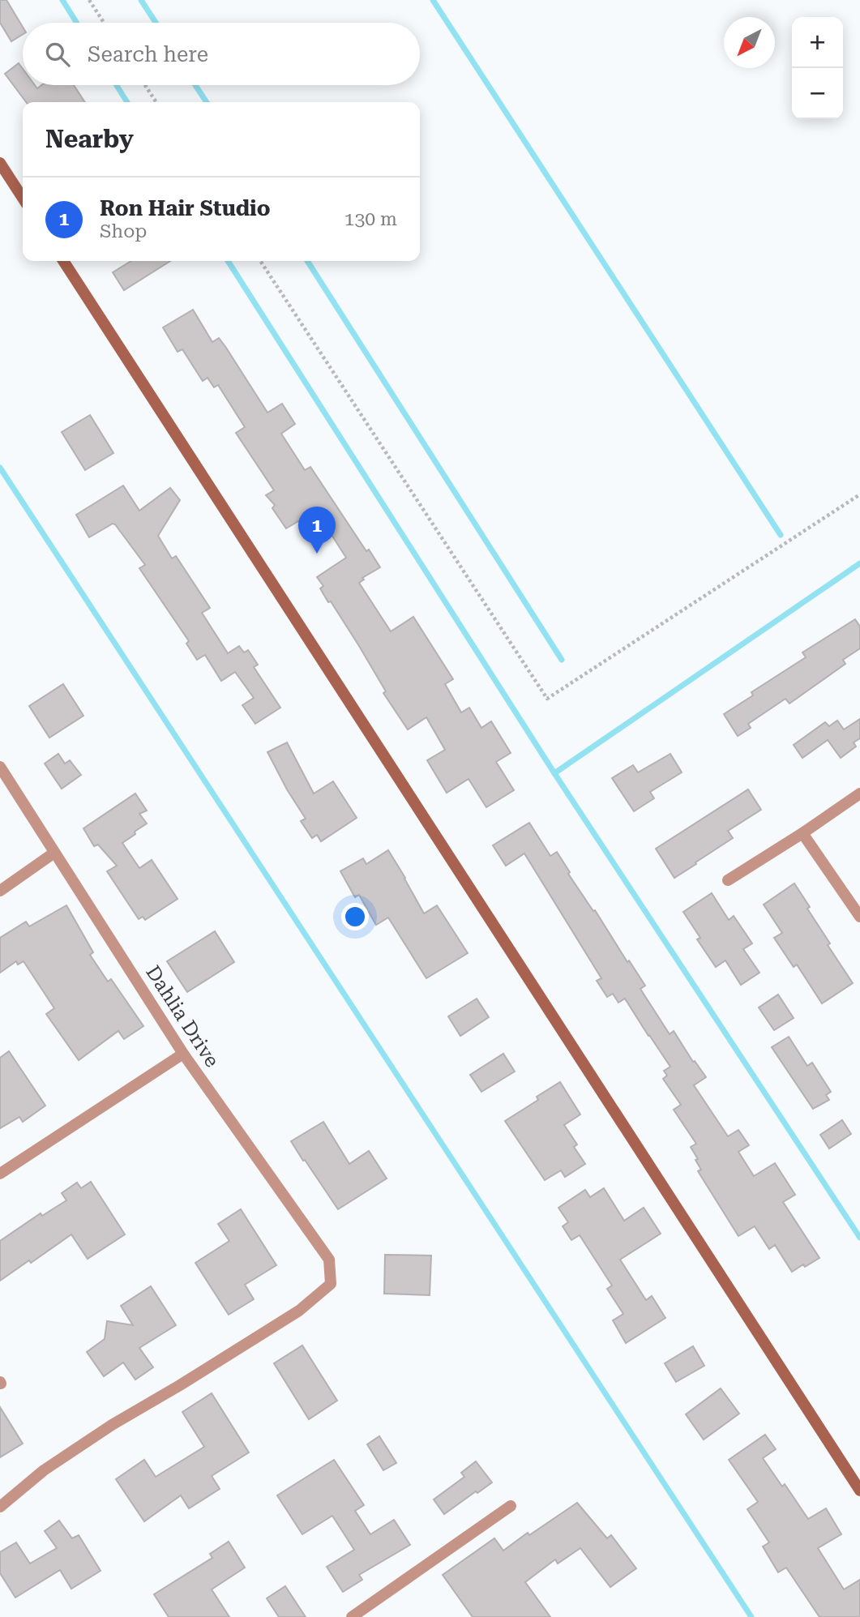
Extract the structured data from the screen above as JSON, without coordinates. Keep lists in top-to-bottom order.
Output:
{
  "streets": {
    "street": ["Dahlia Drive"]
  },
  "north": "bottom left",
  "page": {
    "map_buttons": ["+", "−"],
    "search": "Search here",
    "heading": "Nearby",
    "list": [
      {
        "mark": "1",
        "name": "Ron Hair Studio",
        "note": "Shop",
        "value": "130 m"
      }
    ],
    "pins": "1"
  }
}
